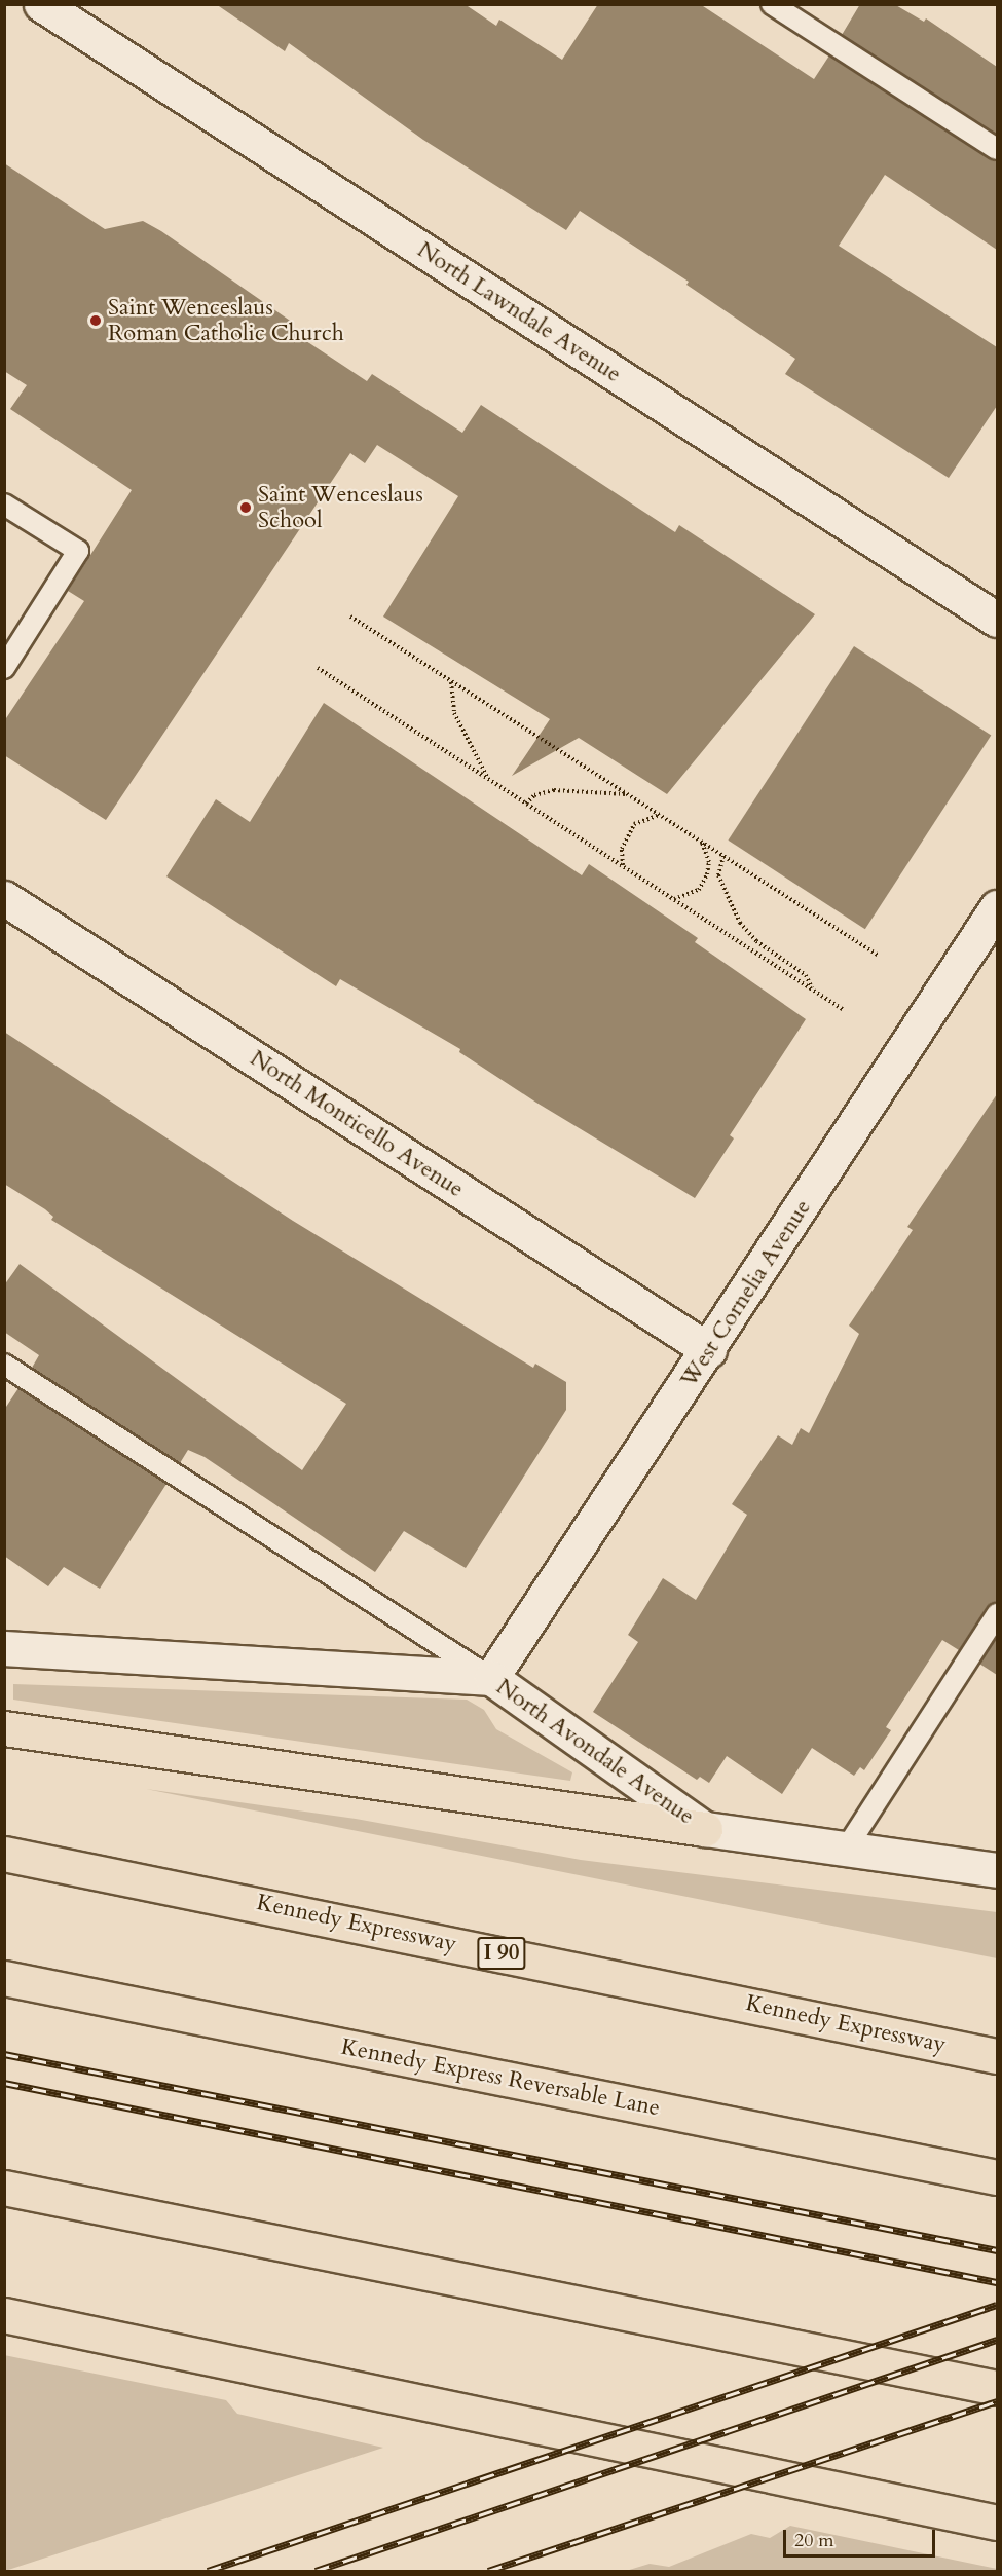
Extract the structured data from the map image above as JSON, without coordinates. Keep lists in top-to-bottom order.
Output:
{
  "streets": {
    "highway": ["Kennedy Expressway", "I 90", "Kennedy Express Reversable Lane"],
    "street": [
      "North Lawndale Avenue",
      "North Monticello Avenue",
      "West Cornelia Avenue",
      "North Avondale Avenue"
    ]
  },
  "crossings": [
    ["North Monticello Avenue", "West Cornelia Avenue"],
    ["West Cornelia Avenue", "North Avondale Avenue"]
  ],
  "places": ["Saint Wenceslaus Roman Catholic Church", "Saint Wenceslaus School"],
  "scale_bar": "20 m"
}
